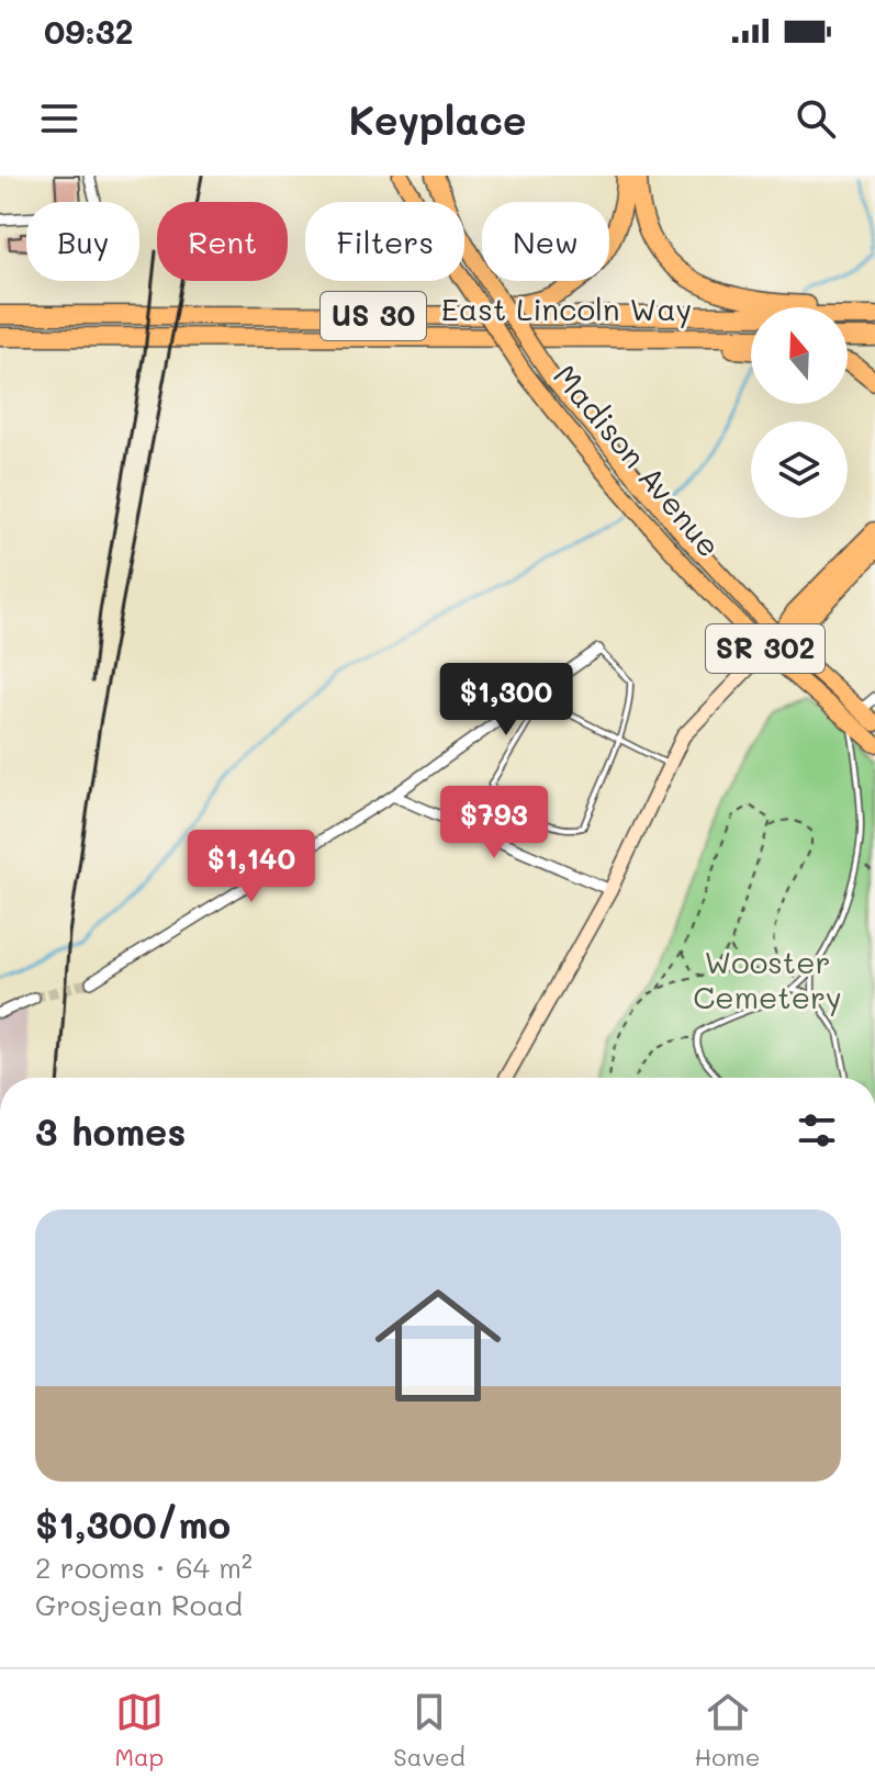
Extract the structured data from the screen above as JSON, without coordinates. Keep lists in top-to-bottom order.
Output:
{
  "streets": {
    "highway": ["East Lincoln Way", "US 30"],
    "main road": ["Madison Avenue", "SR 302"]
  },
  "parks": ["Wooster Cemetery"],
  "north": "top",
  "page": {
    "status": "09:32",
    "header": "Keyplace",
    "chip": [
      "Buy",
      "Rent",
      "Filters",
      "New"
    ],
    "price": ["$1,300", "$793", "$1,140"],
    "heading": "3 homes",
    "list": [
      {
        "name": "$1,300/mo",
        "note": "2 rooms · 64 m² · Grosjean Road"
      }
    ],
    "tabs": ["Map", "Saved", "Home"]
  }
}
